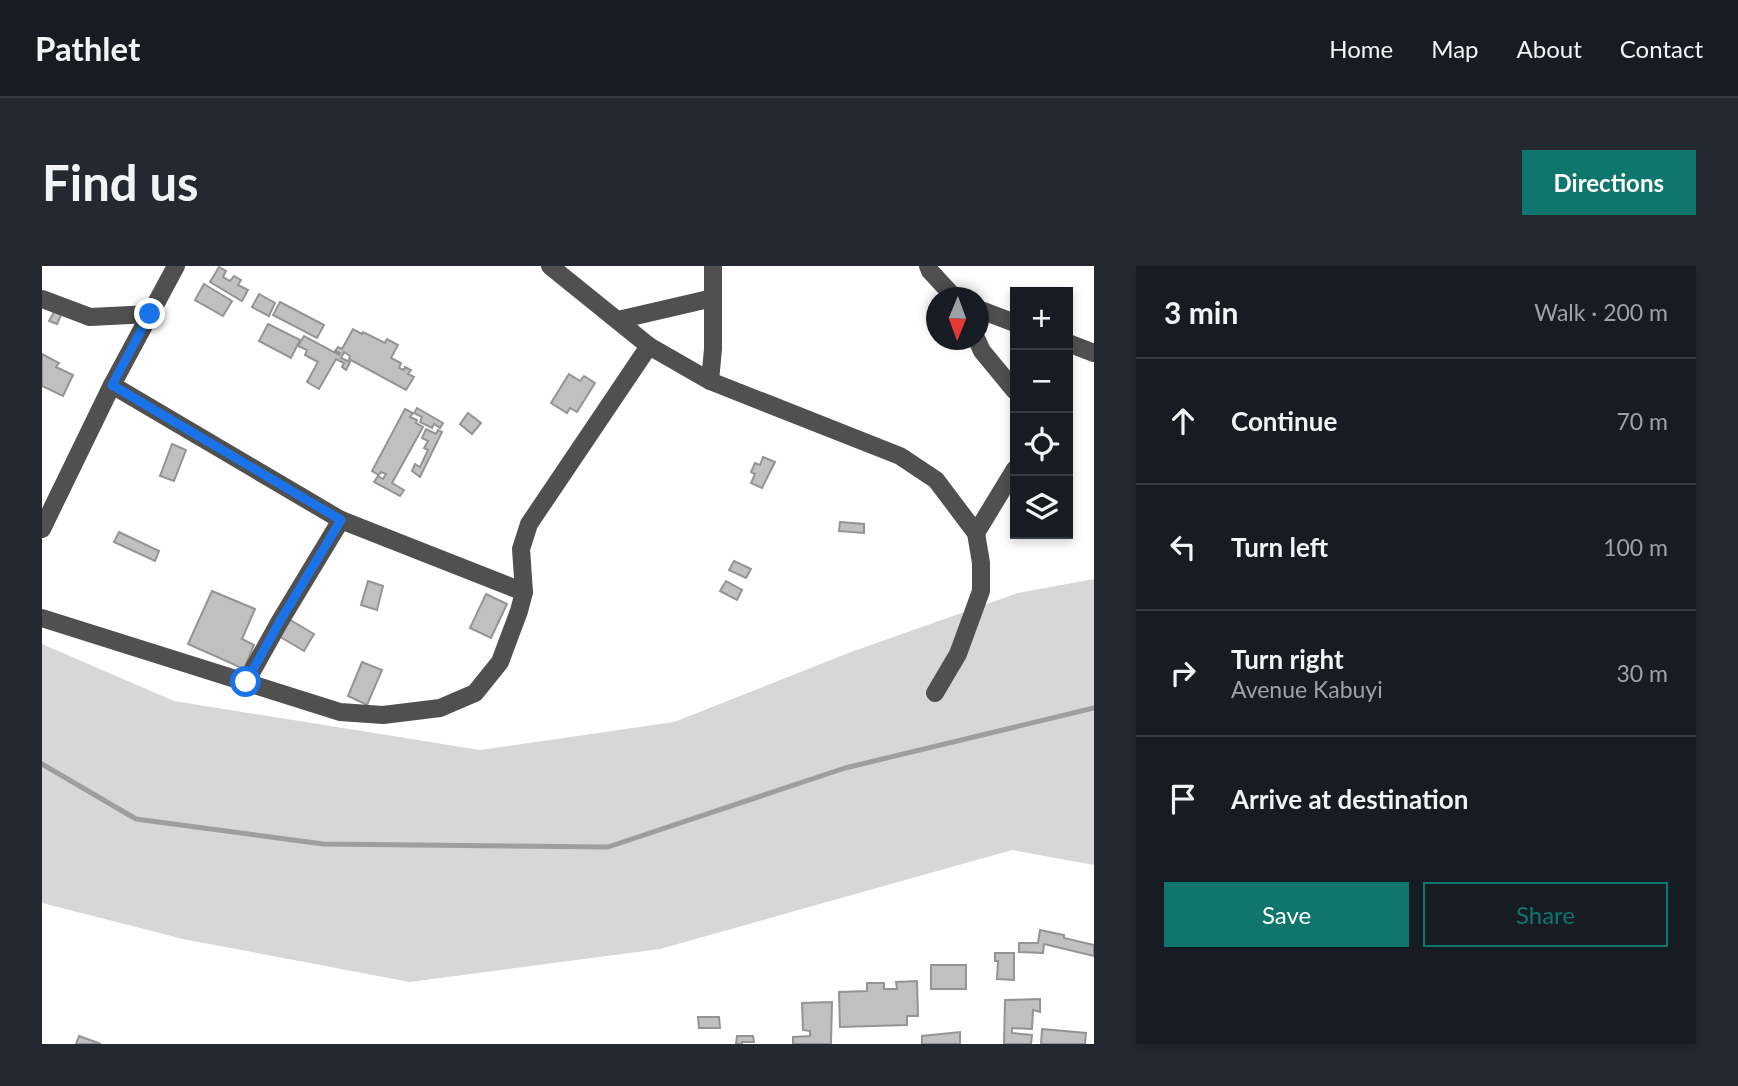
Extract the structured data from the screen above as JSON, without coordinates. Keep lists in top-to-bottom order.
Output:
{
  "north": "bottom",
  "page": {
    "header": "Pathlet",
    "nav": [
      "Home",
      "Map",
      "About",
      "Contact"
    ],
    "buttons": [
      "Directions",
      ["Save", "Share"]
    ],
    "title": "Find us",
    "heading": ["3 min", "Walk · 200 m"],
    "map_buttons": ["+", "−"],
    "list": [
      ["Continue", "70 m"],
      ["Turn left", "100 m"],
      ["Turn right", "Avenue Kabuyi", "30 m"],
      "Arrive at destination"
    ]
  }
}
